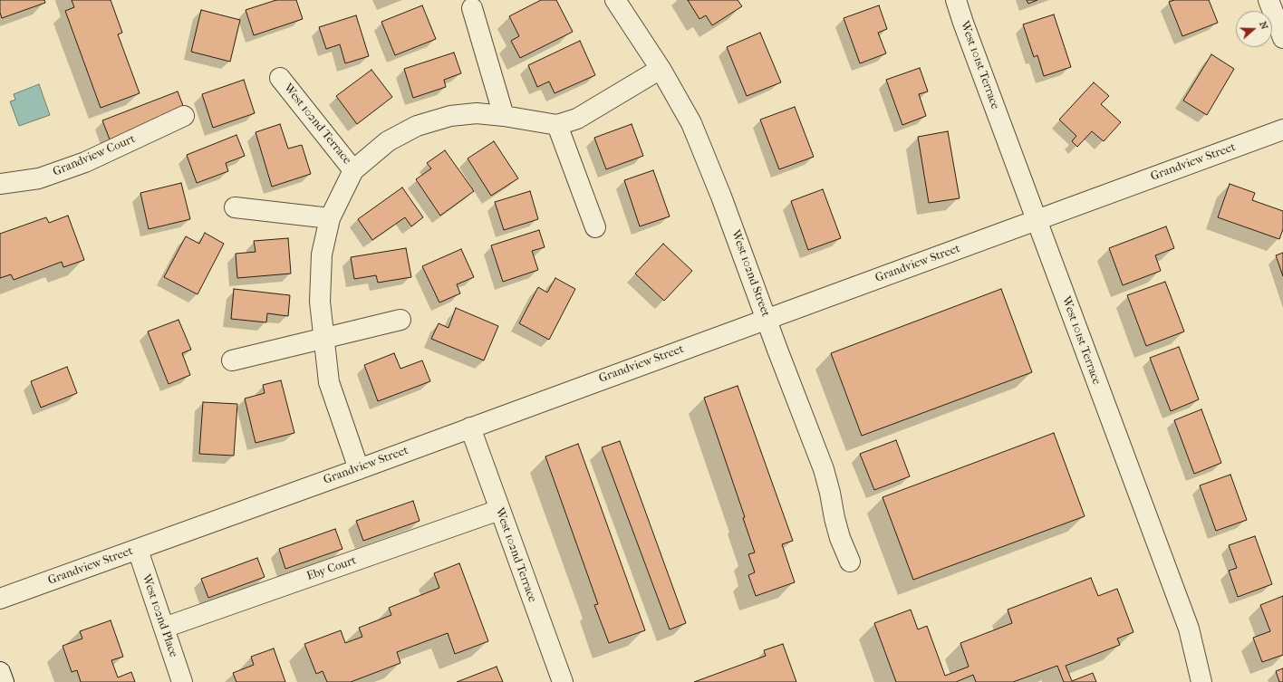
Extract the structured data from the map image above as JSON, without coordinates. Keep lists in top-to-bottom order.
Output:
{
  "streets": {
    "street": [
      "West 101st Terrace",
      "West 102nd Terrace",
      "Grandview Court",
      "Grandview Street",
      "West 102nd Street",
      "Eby Court",
      "West 102nd Place"
    ]
  },
  "crossings": [
    ["West 101st Terrace", "Grandview Street"],
    ["West 102nd Terrace", "Grandview Street"],
    ["West 102nd Terrace", "West 102nd Street"],
    ["West 102nd Terrace", "Eby Court"],
    ["Grandview Street", "West 102nd Street"],
    ["Grandview Street", "West 102nd Place"],
    ["Eby Court", "West 102nd Place"]
  ],
  "north": "right"
}
